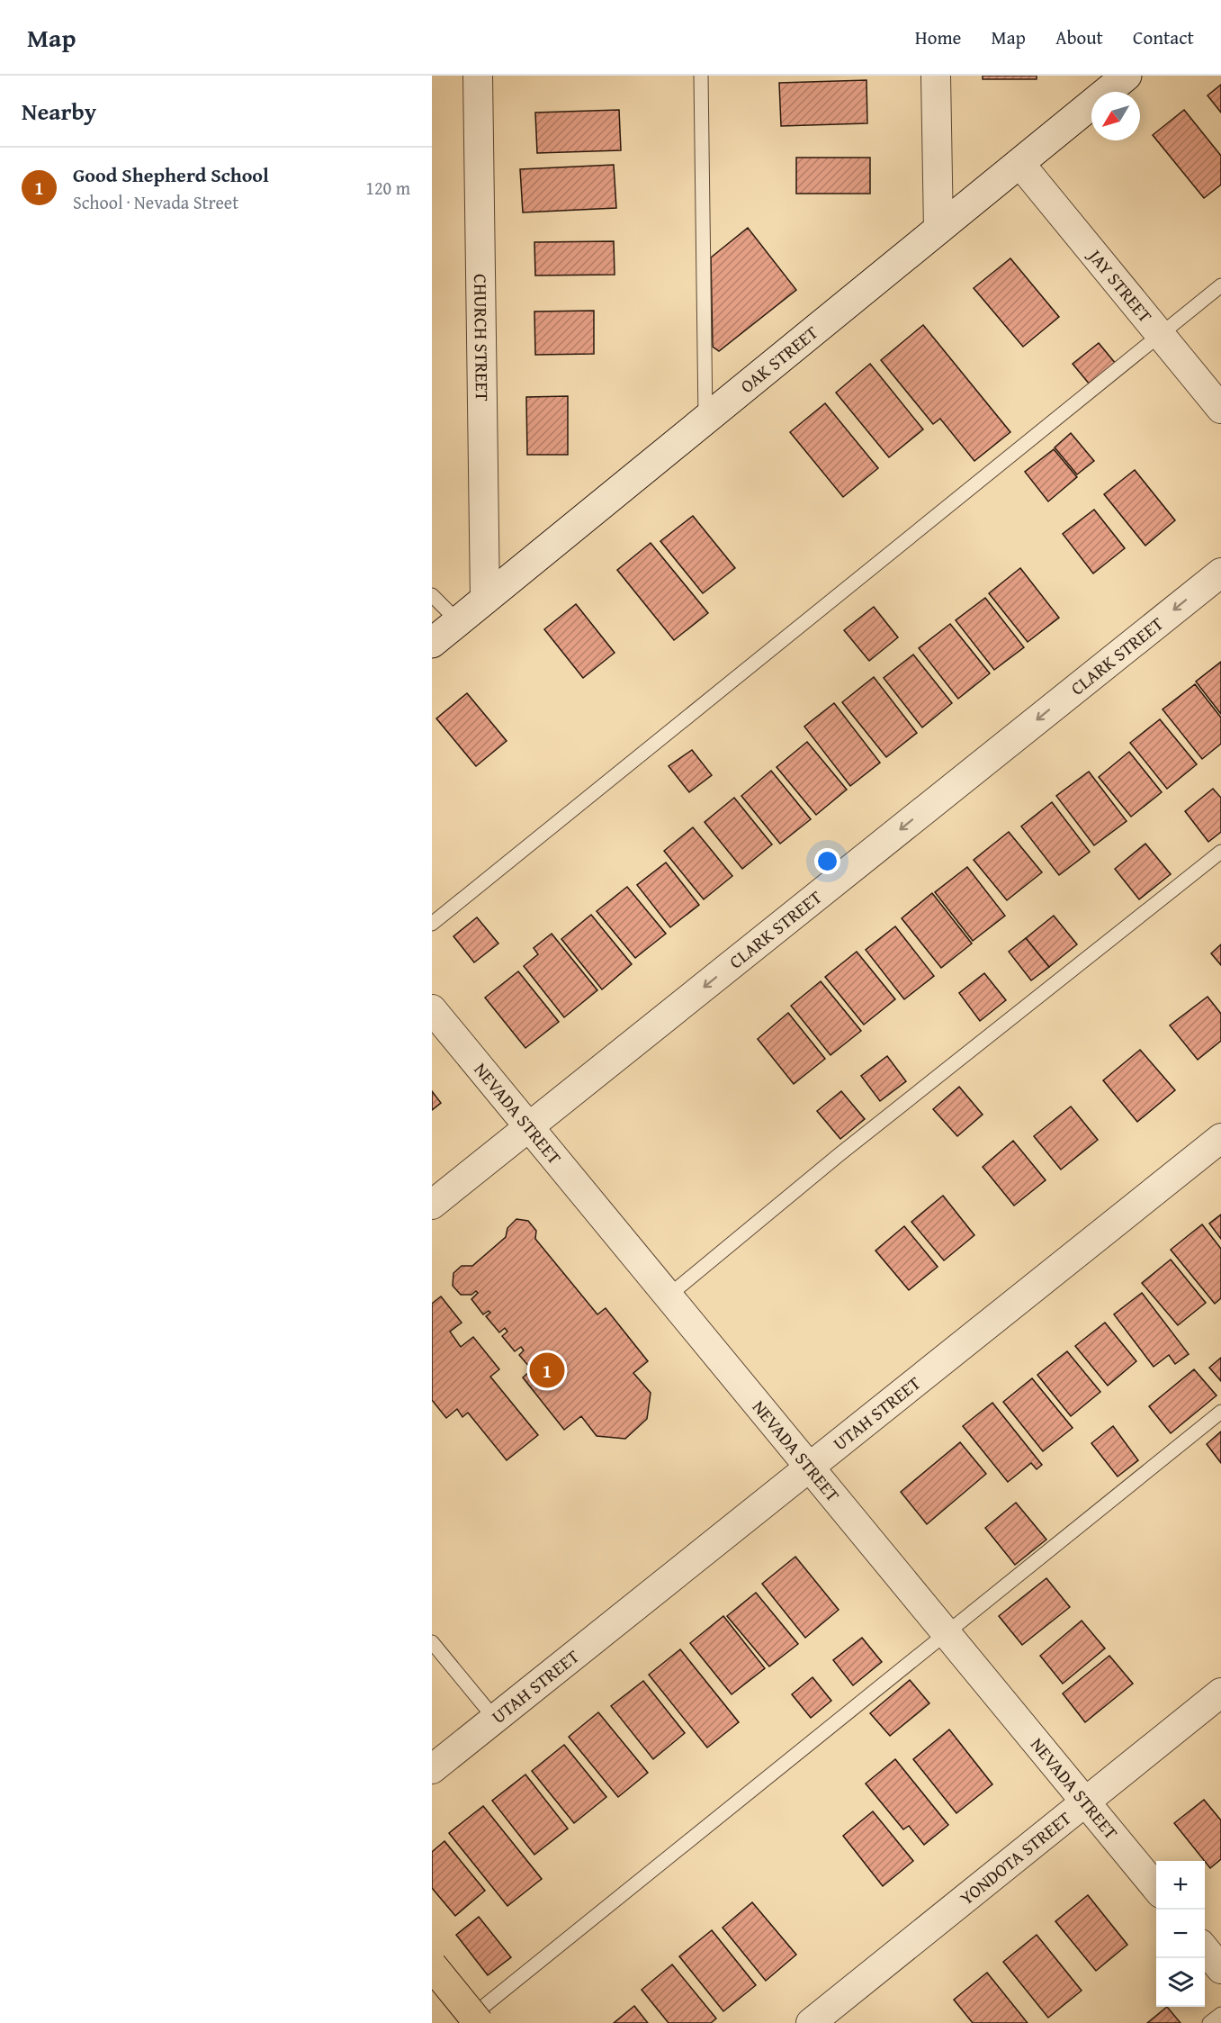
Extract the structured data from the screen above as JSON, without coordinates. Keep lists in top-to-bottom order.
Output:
{
  "streets": {
    "main road": ["OAK STREET"],
    "street": [
      "JAY STREET",
      "CHURCH STREET",
      "CLARK STREET",
      "NEVADA STREET",
      "UTAH STREET",
      "YONDOTA STREET"
    ]
  },
  "crossings": [
    ["JAY STREET", "OAK STREET"],
    ["CHURCH STREET", "OAK STREET"],
    ["CLARK STREET", "NEVADA STREET"],
    ["NEVADA STREET", "UTAH STREET"],
    ["NEVADA STREET", "YONDOTA STREET"]
  ],
  "one_way": ["CLARK STREET"],
  "north": "bottom left",
  "page": {
    "header": "Map",
    "nav": [
      "Home",
      "Map",
      "About",
      "Contact"
    ],
    "heading": "Nearby",
    "list": [
      {
        "mark": "1",
        "name": "Good Shepherd School",
        "note": "School · Nevada Street",
        "value": "120 m"
      }
    ],
    "pins": "1",
    "map_buttons": ["+", "−"]
  }
}
